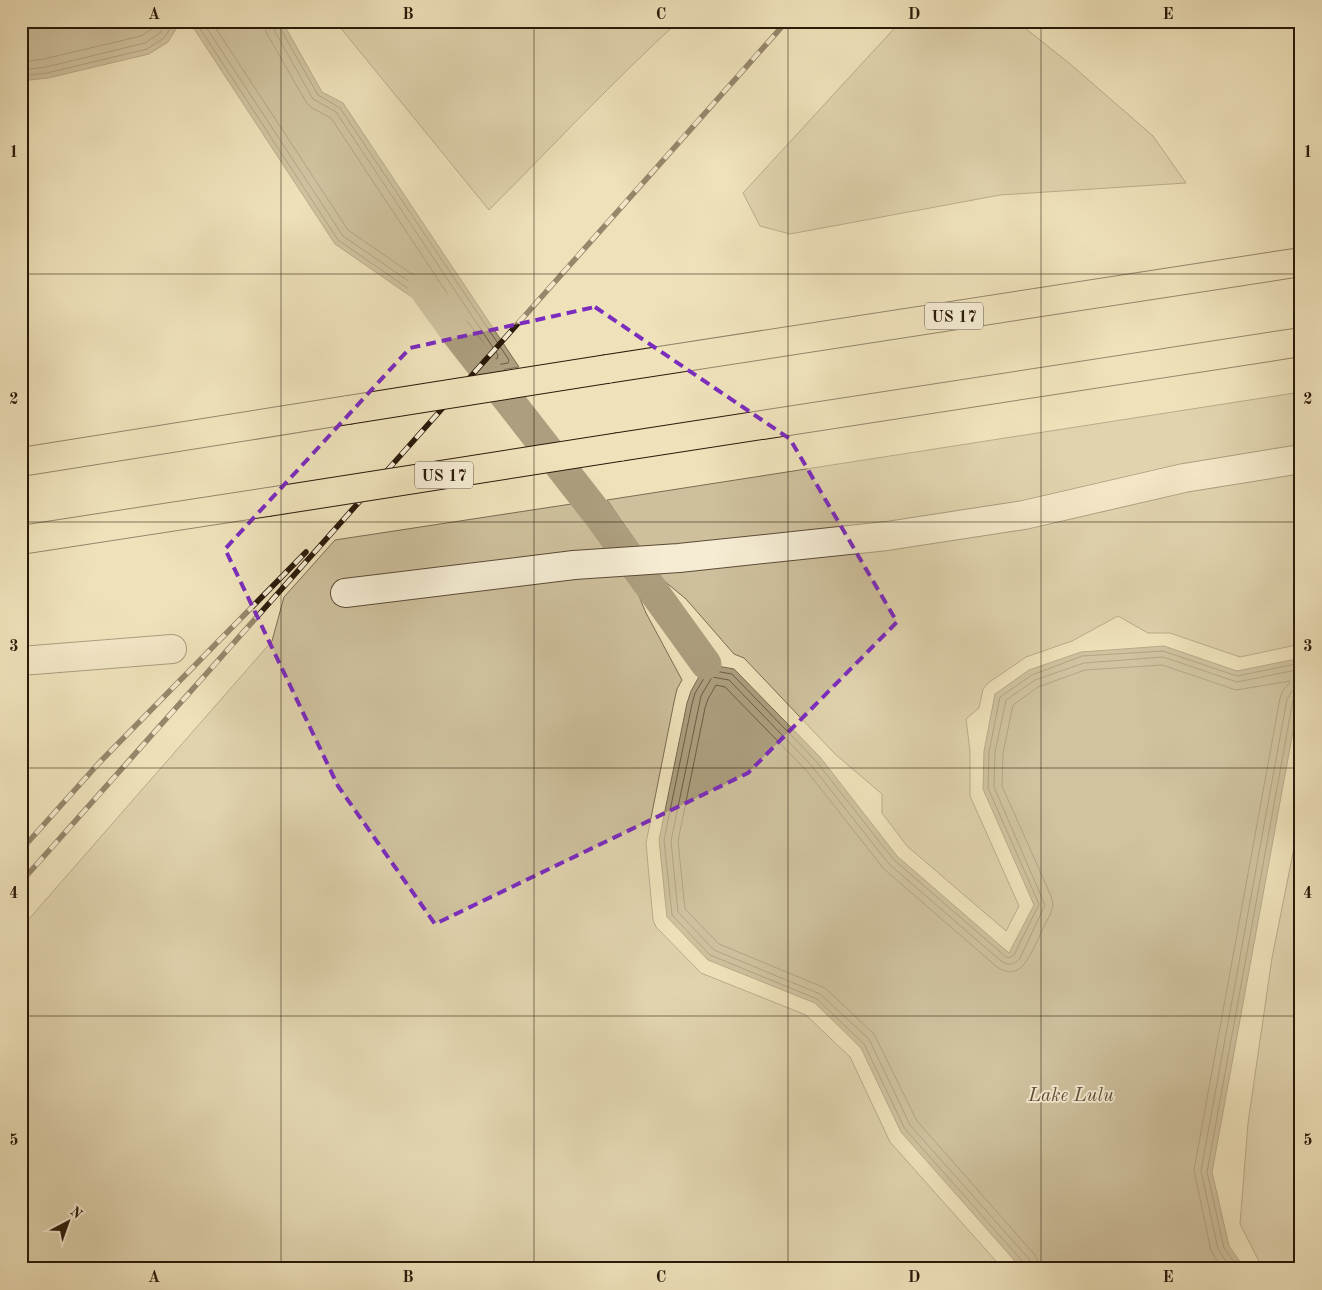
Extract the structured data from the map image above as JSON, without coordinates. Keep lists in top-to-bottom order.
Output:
{
  "streets": {
    "highway": ["US 17"]
  },
  "water": ["Lake Lulu"],
  "north": "top right",
  "grid": {
    "columns": [
      "A",
      "B",
      "C",
      "D",
      "E"
    ],
    "rows": [
      "1",
      "2",
      "3",
      "4",
      "5"
    ]
  }
}
